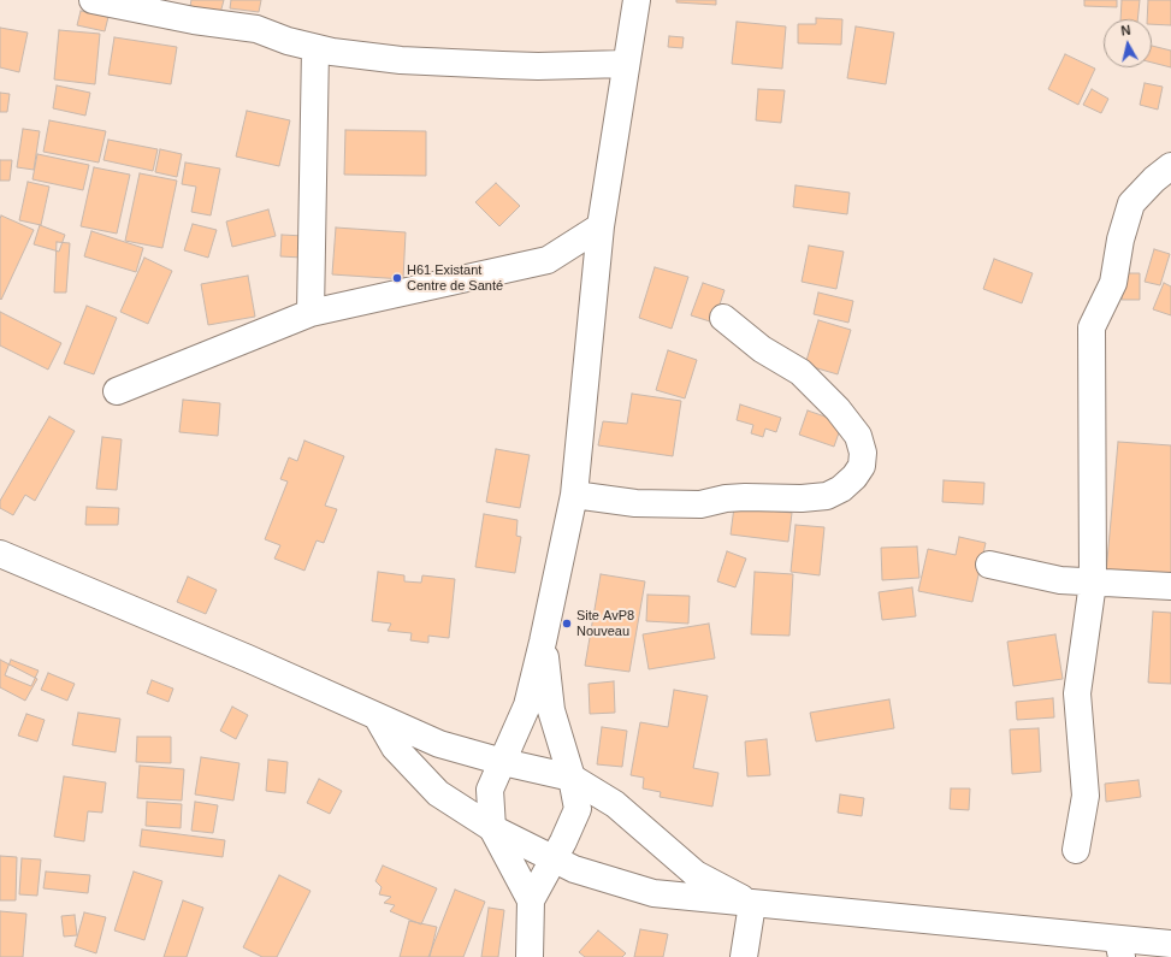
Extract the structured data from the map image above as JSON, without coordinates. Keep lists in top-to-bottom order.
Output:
{
  "places": ["H61 Existant Centre de Santé", "Site AvP8 Nouveau"],
  "north": "top"
}
